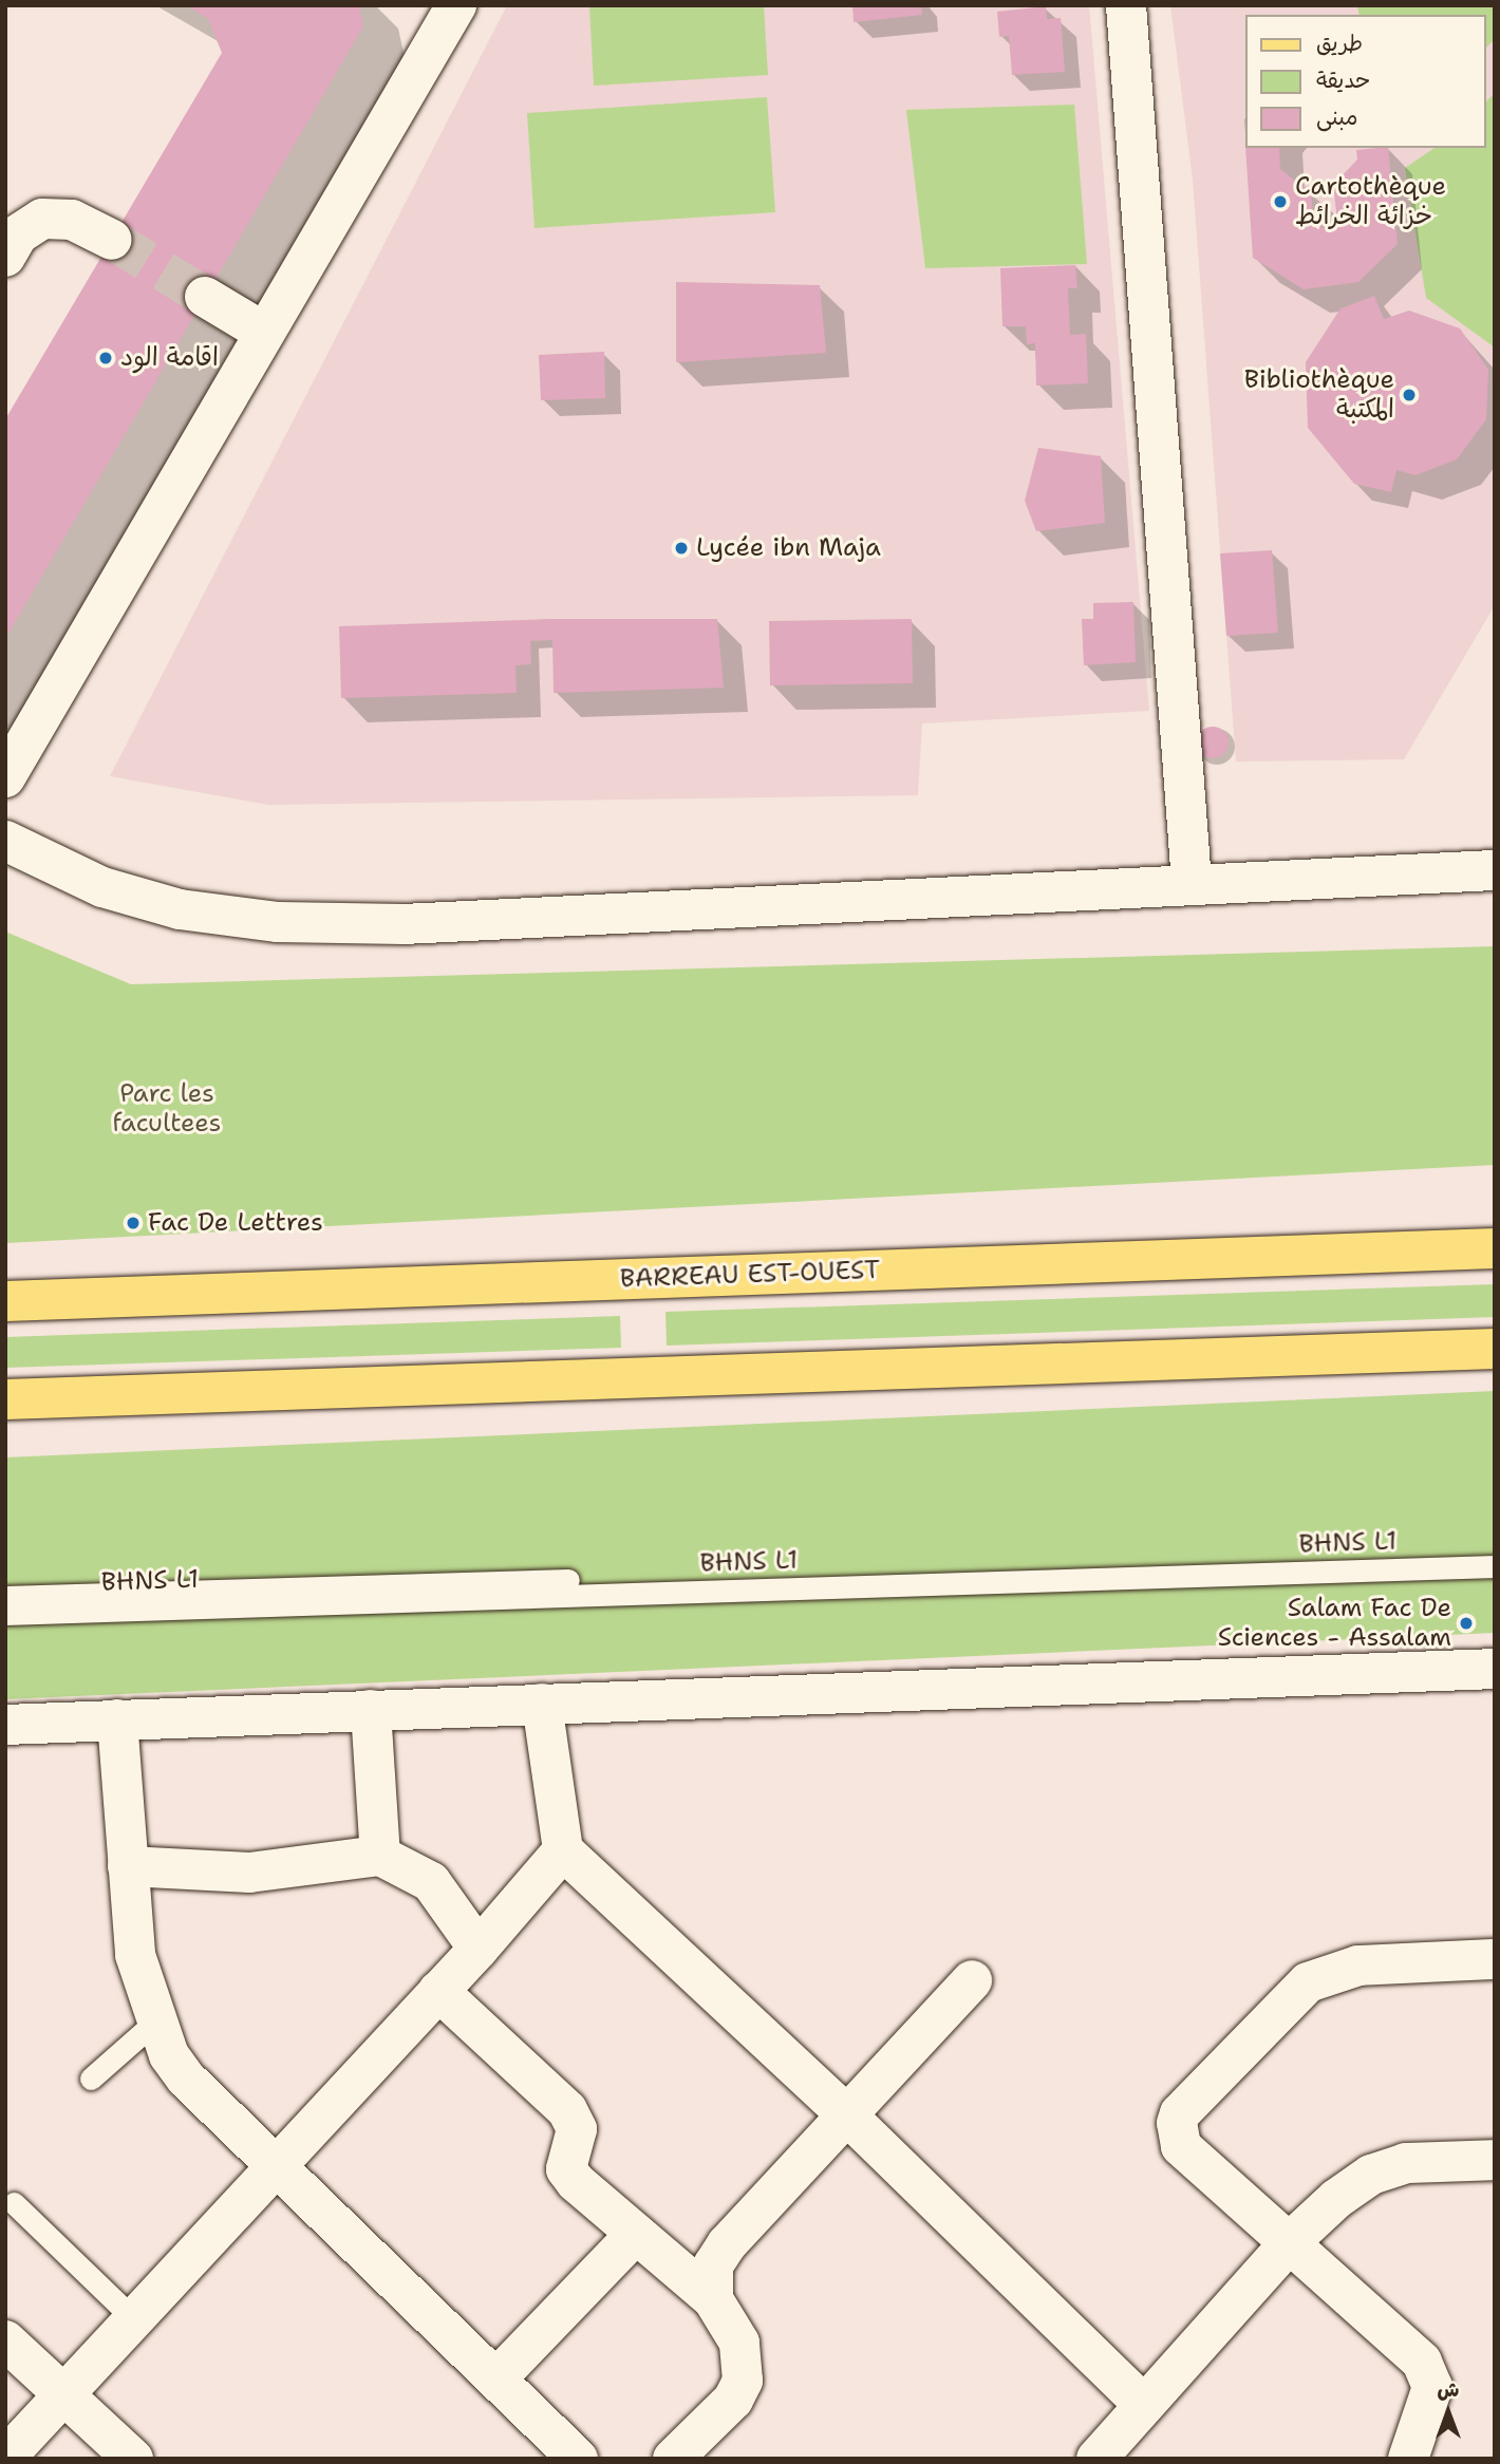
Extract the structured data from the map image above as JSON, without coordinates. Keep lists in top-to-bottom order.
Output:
{
  "streets": {
    "main road": ["BARREAU EST-OUEST"],
    "lane": ["BHNS L1"]
  },
  "parks": ["Parc les facultees"],
  "places": [
    "Cartothèque خزائة الخرائط",
    "اقامة الود",
    "Bibliothèque المكتبة",
    "Lycée ibn Maja",
    "Fac De Lettres",
    "Salam Fac De Sciences - Assalam"
  ],
  "legend": ["طريق", "حديقة", "مبنى"],
  "north": "top"
}
